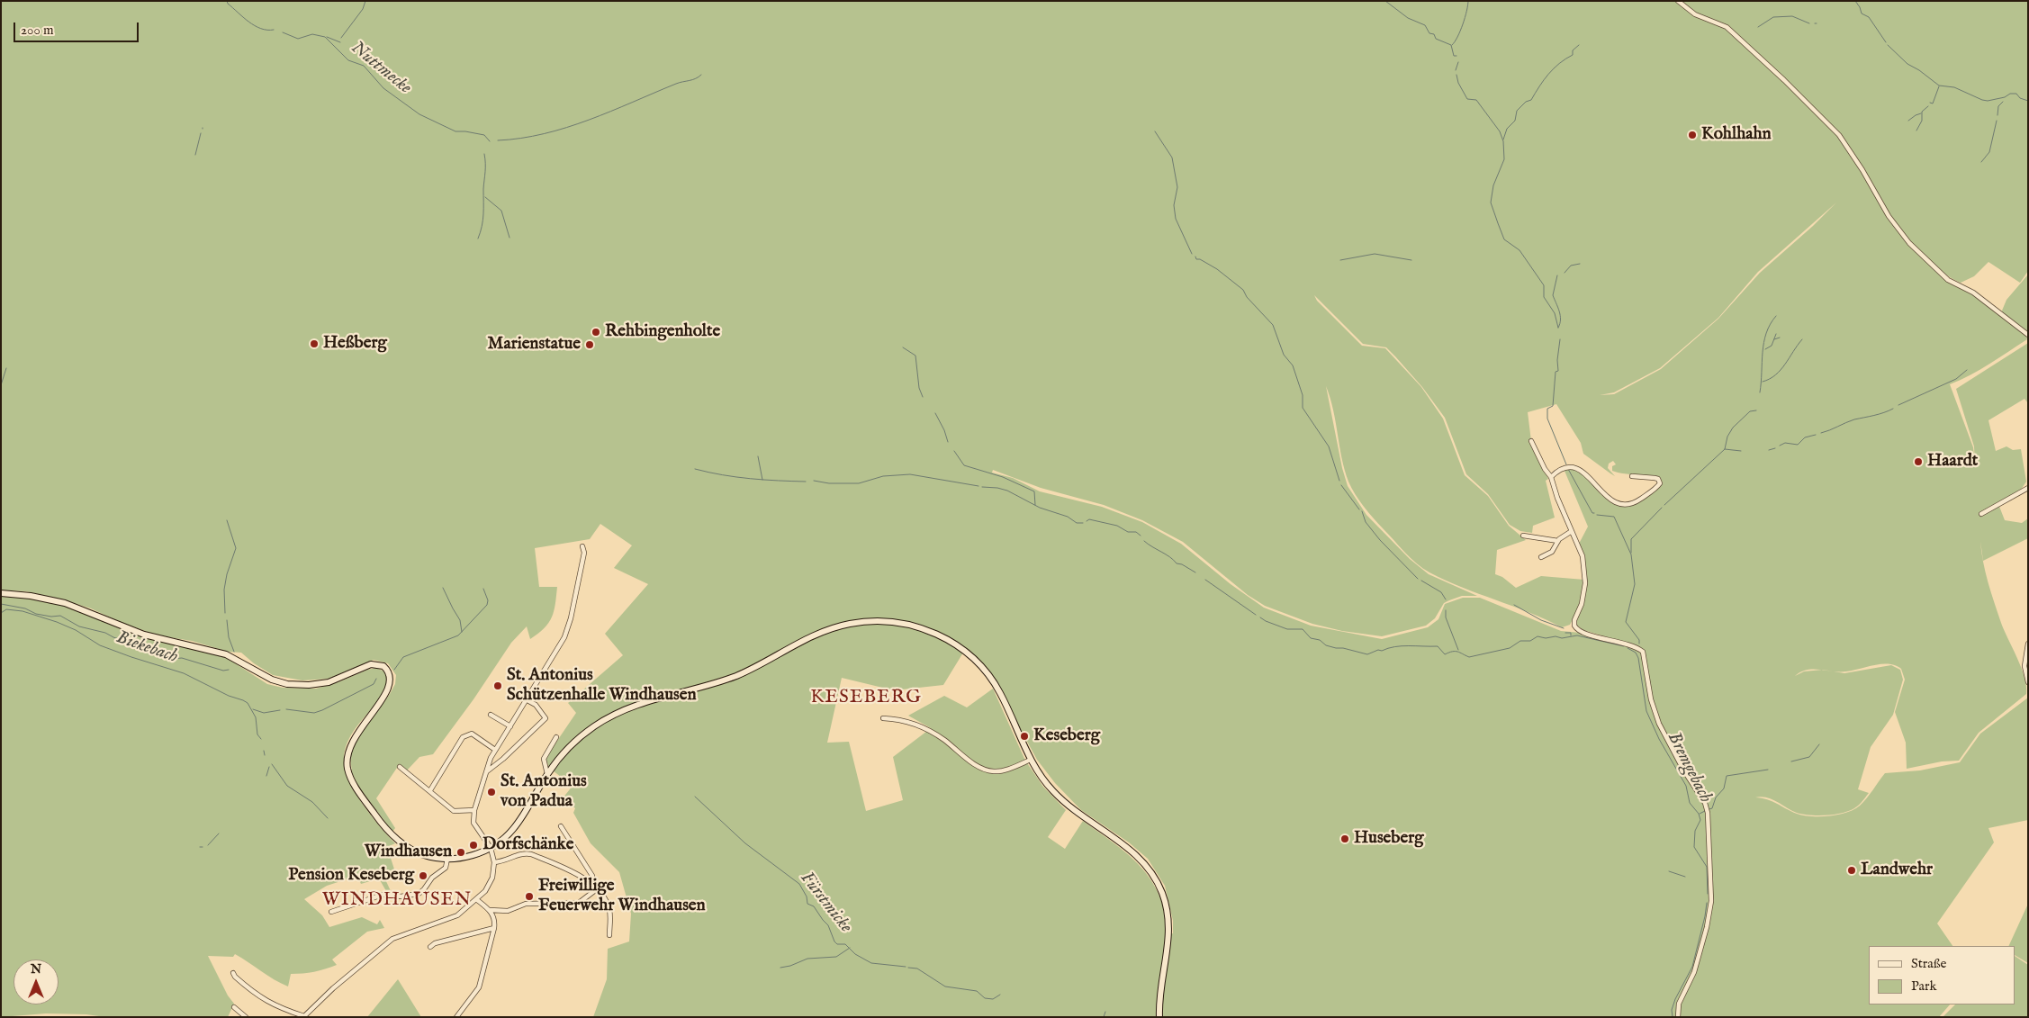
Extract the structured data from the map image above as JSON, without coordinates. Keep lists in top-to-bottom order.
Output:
{
  "districts": ["KESEBERG", "WINDHAUSEN"],
  "water": [
    "Nuttmecke",
    "Biekebach",
    "Bremgebach",
    "Fürstmicke"
  ],
  "places": [
    "Kohlhahn",
    "Rehbingenholte",
    "Heßberg",
    "Marienstatue",
    "Haardt",
    "St. Antonius Schützenhalle Windhausen",
    "Keseberg",
    "St. Antonius von Padua",
    "Huseberg",
    "Dorfschänke",
    "Windhausen",
    "Landwehr",
    "Pension Keseberg",
    "Freiwillige Feuerwehr Windhausen"
  ],
  "legend": ["Straße", "Park"],
  "scale_bar": "200 m",
  "north": "top"
}
